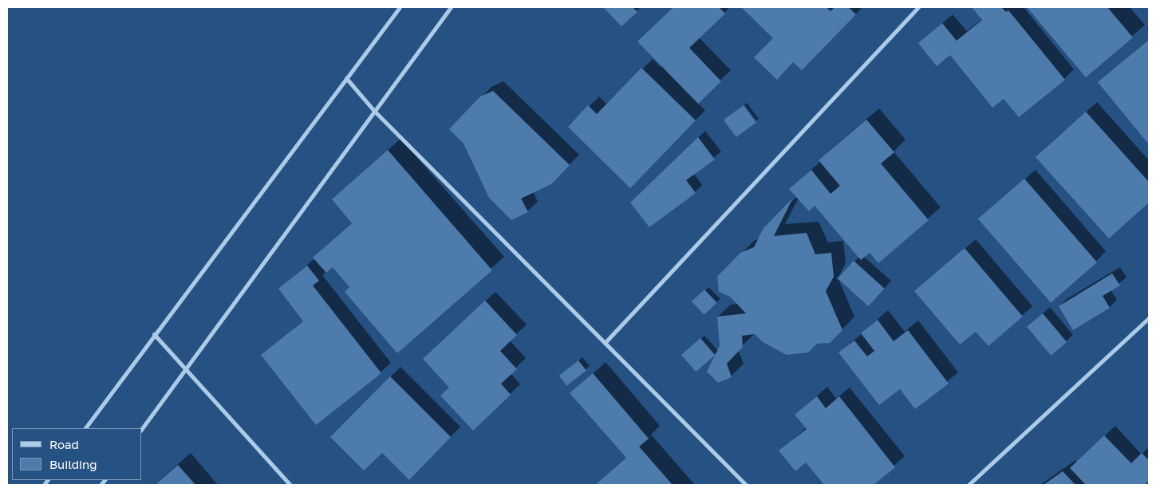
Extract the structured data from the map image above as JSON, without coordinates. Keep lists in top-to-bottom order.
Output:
{
  "legend": ["Road", "Building"]
}
